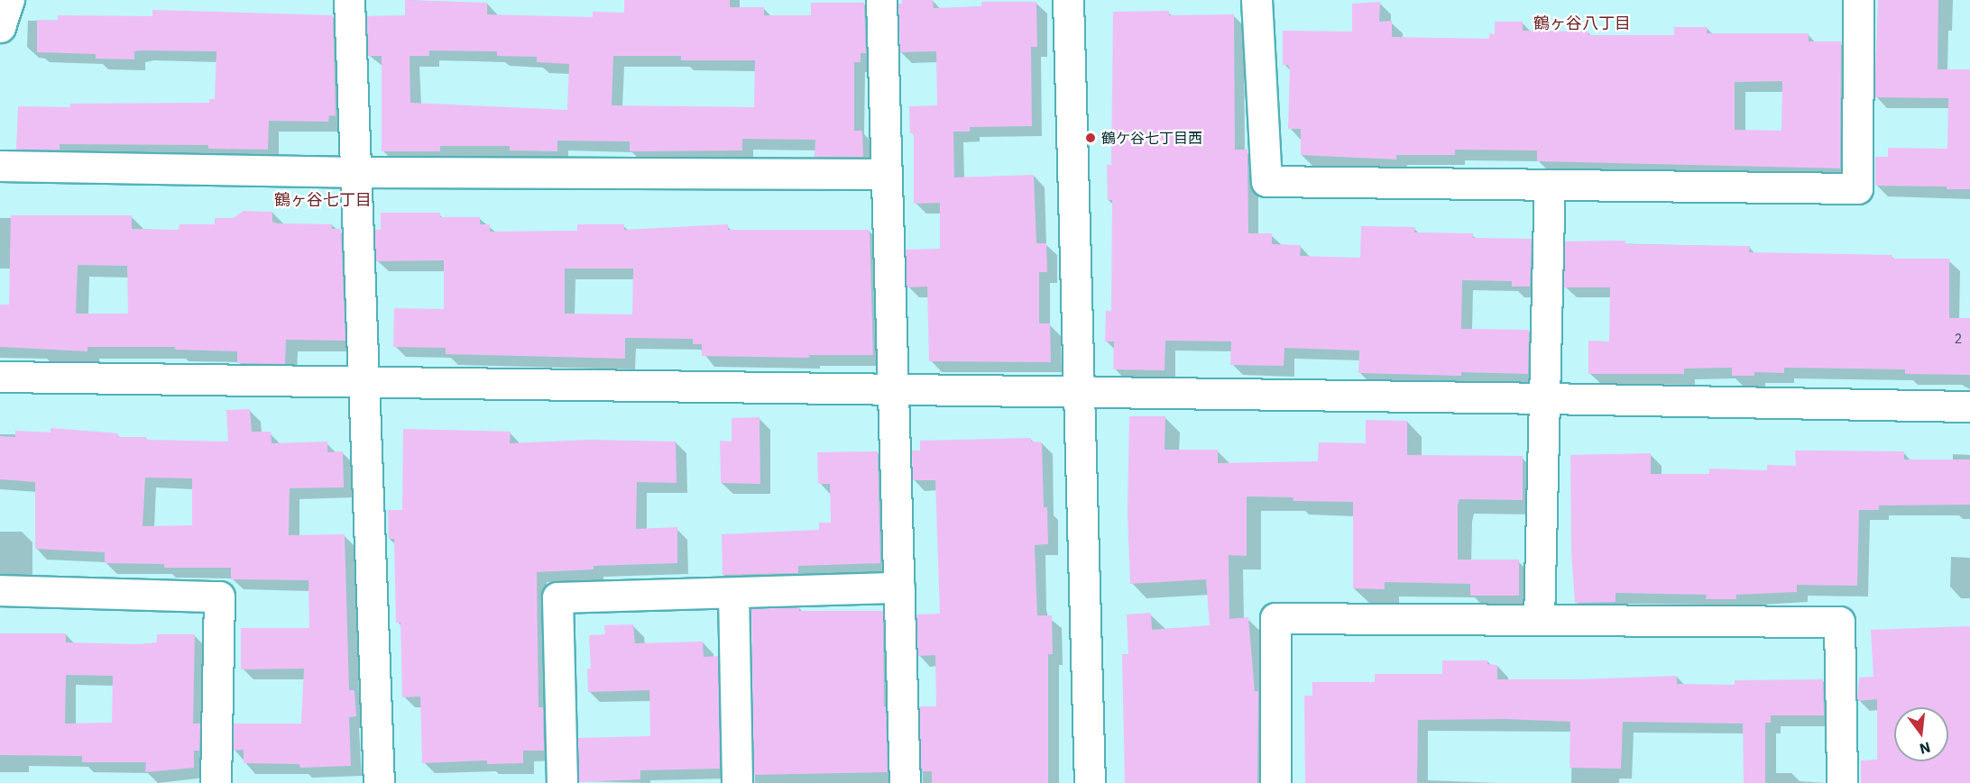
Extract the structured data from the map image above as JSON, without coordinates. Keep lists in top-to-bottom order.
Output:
{
  "districts": ["鶴ヶ谷八丁目", "鶴ヶ谷七丁目"],
  "places": ["鶴ケ谷七丁目西"],
  "house_numbers": ["2"],
  "north": "bottom"
}
